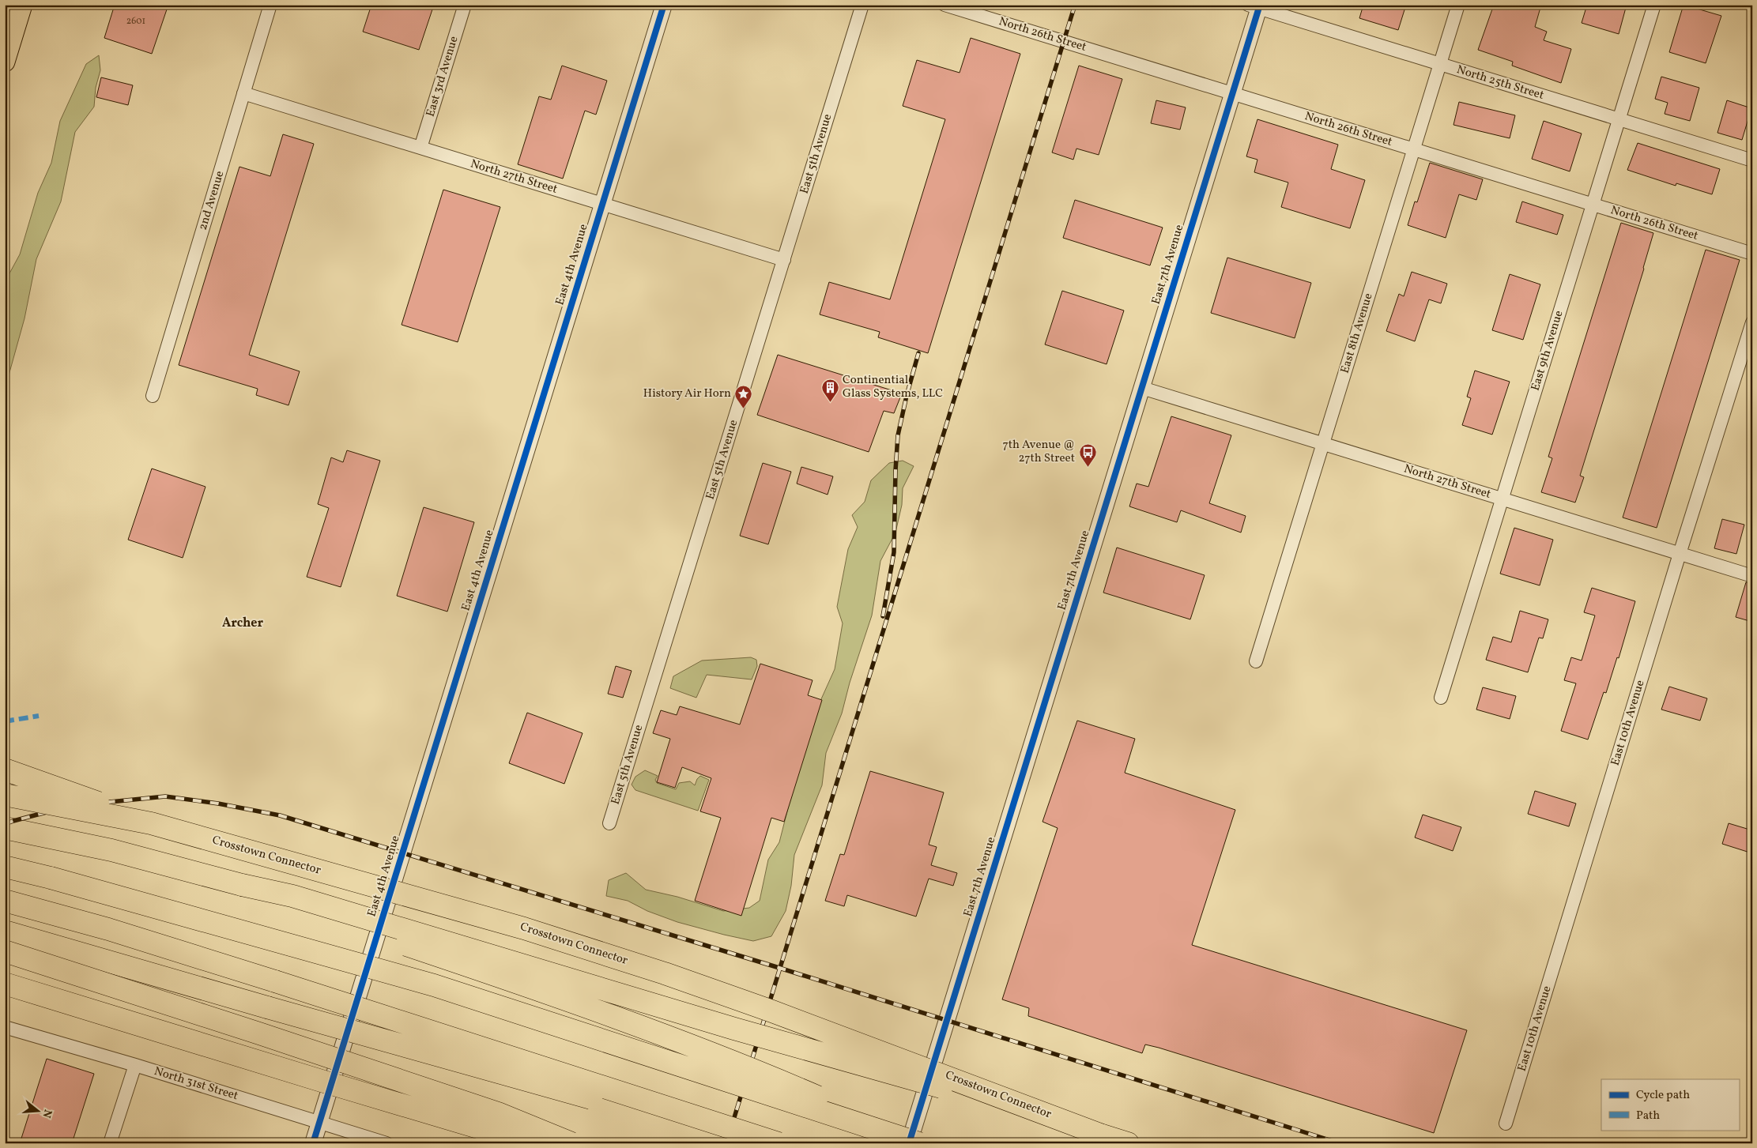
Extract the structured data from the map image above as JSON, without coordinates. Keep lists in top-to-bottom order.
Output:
{
  "streets": {
    "highway": ["Crosstown Connector"],
    "street": [
      "North 26th Street",
      "East 3rd Avenue",
      "North 25th Street",
      "East 5th Avenue",
      "North 27th Street",
      "2nd Avenue",
      "East 4th Avenue",
      "East 7th Avenue",
      "East 8th Avenue",
      "East 9th Avenue",
      "East 10th Avenue",
      "North 31st Street"
    ]
  },
  "crossings": [
    ["North 26th Street", "East 7th Avenue"],
    ["North 26th Street", "East 8th Avenue"],
    ["North 26th Street", "East 9th Avenue"],
    ["East 3rd Avenue", "North 27th Street"],
    ["North 25th Street", "East 7th Avenue"],
    ["North 25th Street", "East 8th Avenue"],
    ["North 25th Street", "East 9th Avenue"],
    ["East 5th Avenue", "North 27th Street"],
    ["North 27th Street", "2nd Avenue"],
    ["North 27th Street", "East 4th Avenue"],
    ["North 27th Street", "East 7th Avenue"],
    ["North 27th Street", "East 8th Avenue"],
    ["North 27th Street", "East 9th Avenue"],
    ["North 27th Street", "East 10th Avenue"],
    ["East 4th Avenue", "North 31st Street"]
  ],
  "districts": ["Archer"],
  "places": {
    "building": ["Continential Glass Systems, LLC"],
    "place": ["History Air Horn"],
    "bus stop": ["7th Avenue @ 27th Street"]
  },
  "house_numbers": ["2601"],
  "legend": ["Cycle path", "Path"],
  "north": "right"
}
